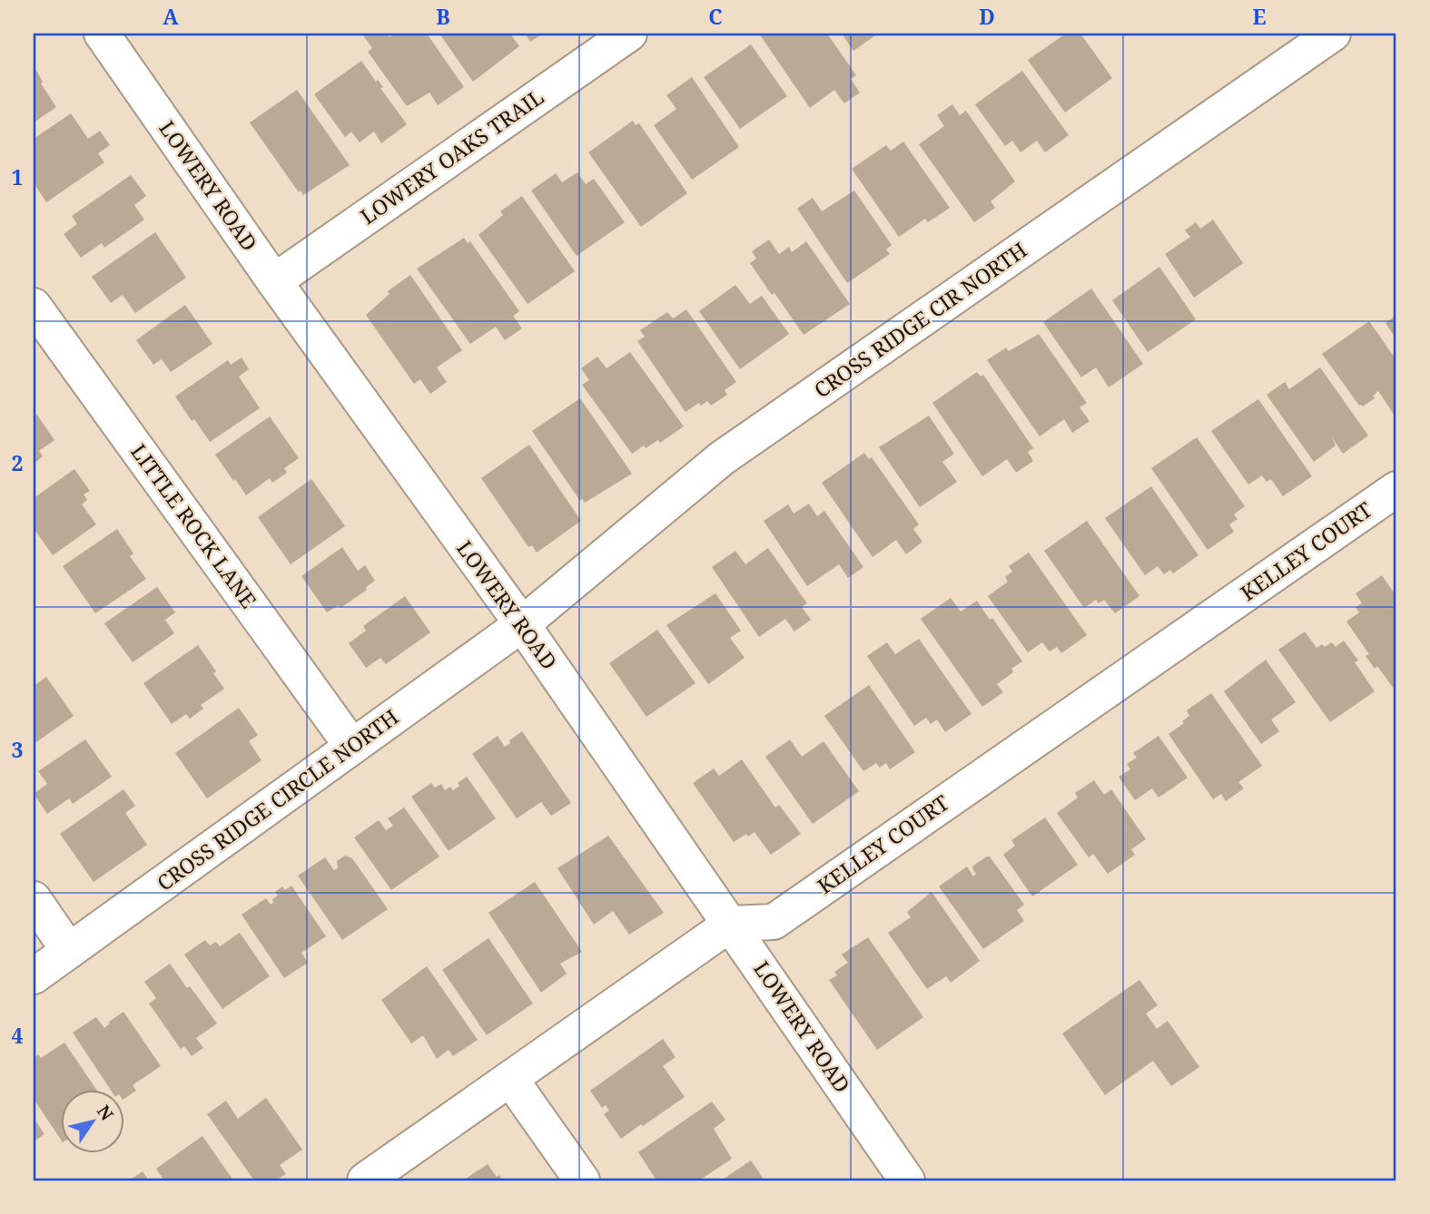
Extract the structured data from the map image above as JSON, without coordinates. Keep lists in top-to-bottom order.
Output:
{
  "streets": {
    "street": [
      "LOWERY OAKS TRAIL",
      "LOWERY ROAD",
      "CROSS RIDGE CIR NORTH",
      "LITTLE ROCK LANE",
      "KELLEY COURT",
      "CROSS RIDGE CIRCLE NORTH"
    ]
  },
  "crossings": [
    ["LOWERY OAKS TRAIL", "LOWERY ROAD"],
    ["LOWERY ROAD", "CROSS RIDGE CIR NORTH"],
    ["LOWERY ROAD", "KELLEY COURT"],
    ["LOWERY ROAD", "CROSS RIDGE CIRCLE NORTH"],
    ["CROSS RIDGE CIR NORTH", "CROSS RIDGE CIRCLE NORTH"],
    ["LITTLE ROCK LANE", "CROSS RIDGE CIRCLE NORTH"]
  ],
  "north": "top right",
  "grid": {
    "columns": [
      "A",
      "B",
      "C",
      "D",
      "E"
    ],
    "rows": [
      "1",
      "2",
      "3",
      "4"
    ]
  }
}
